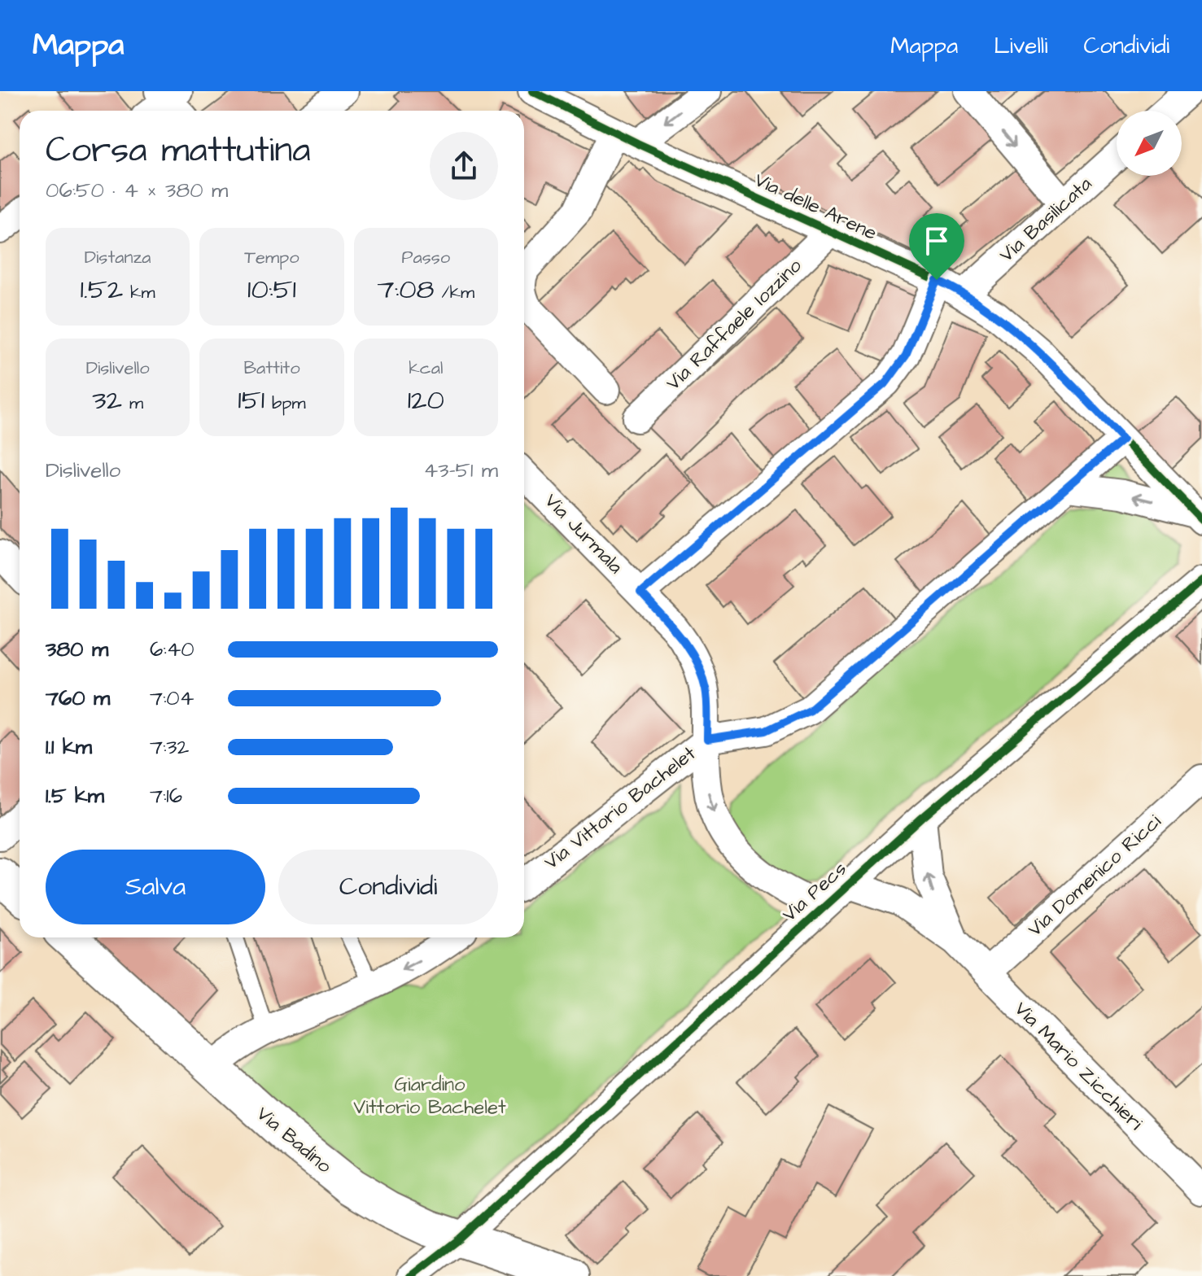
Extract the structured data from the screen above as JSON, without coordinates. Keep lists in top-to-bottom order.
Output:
{
  "streets": {
    "street": [
      "Via delle Arene",
      "Via Basilicata",
      "Via Raffaele Iozzino",
      "Via Jurmala",
      "Via Vittorio Bachelet",
      "Via Domenico Ricci",
      "Via Pecs",
      "Via Mario Zicchieri",
      "Via Badino"
    ]
  },
  "crossings": [
    ["Via delle Arene", "Via Basilicata"],
    ["Via delle Arene", "Via Raffaele Iozzino"],
    ["Via delle Arene", "Via Vittorio Bachelet"],
    ["Via Jurmala", "Via Vittorio Bachelet"],
    ["Via Jurmala", "Via Pecs"],
    ["Via Vittorio Bachelet", "Via Pecs"],
    ["Via Domenico Ricci", "Via Mario Zicchieri"],
    ["Via Pecs", "Via Mario Zicchieri"],
    ["Via Pecs", "Via Badino"]
  ],
  "parks": ["Giardino Vittorio Bachelet"],
  "north": "bottom left",
  "page": {
    "header": "Mappa",
    "nav": ["Mappa", "Livelli", "Condividi"],
    "heading": ["Corsa mattutina", "06:50 · 4 × 380 m"],
    "stats": [
      ["Distanza", "1.52 km"],
      ["Tempo", "10:51"],
      ["Passo", "7:08 /km"],
      ["Dislivello", "32 m"],
      ["Battito", "151 bpm"],
      ["kcal", "120"]
    ],
    "chart": ["Dislivello", "43–51 m"],
    "list": [
      {
        "name": "380 m",
        "note": "6:40"
      },
      {
        "name": "760 m",
        "note": "7:04"
      },
      {
        "name": "1.1 km",
        "note": "7:32"
      },
      {
        "name": "1.5 km",
        "note": "7:16"
      }
    ],
    "buttons": ["Salva", "Condividi"]
  }
}
